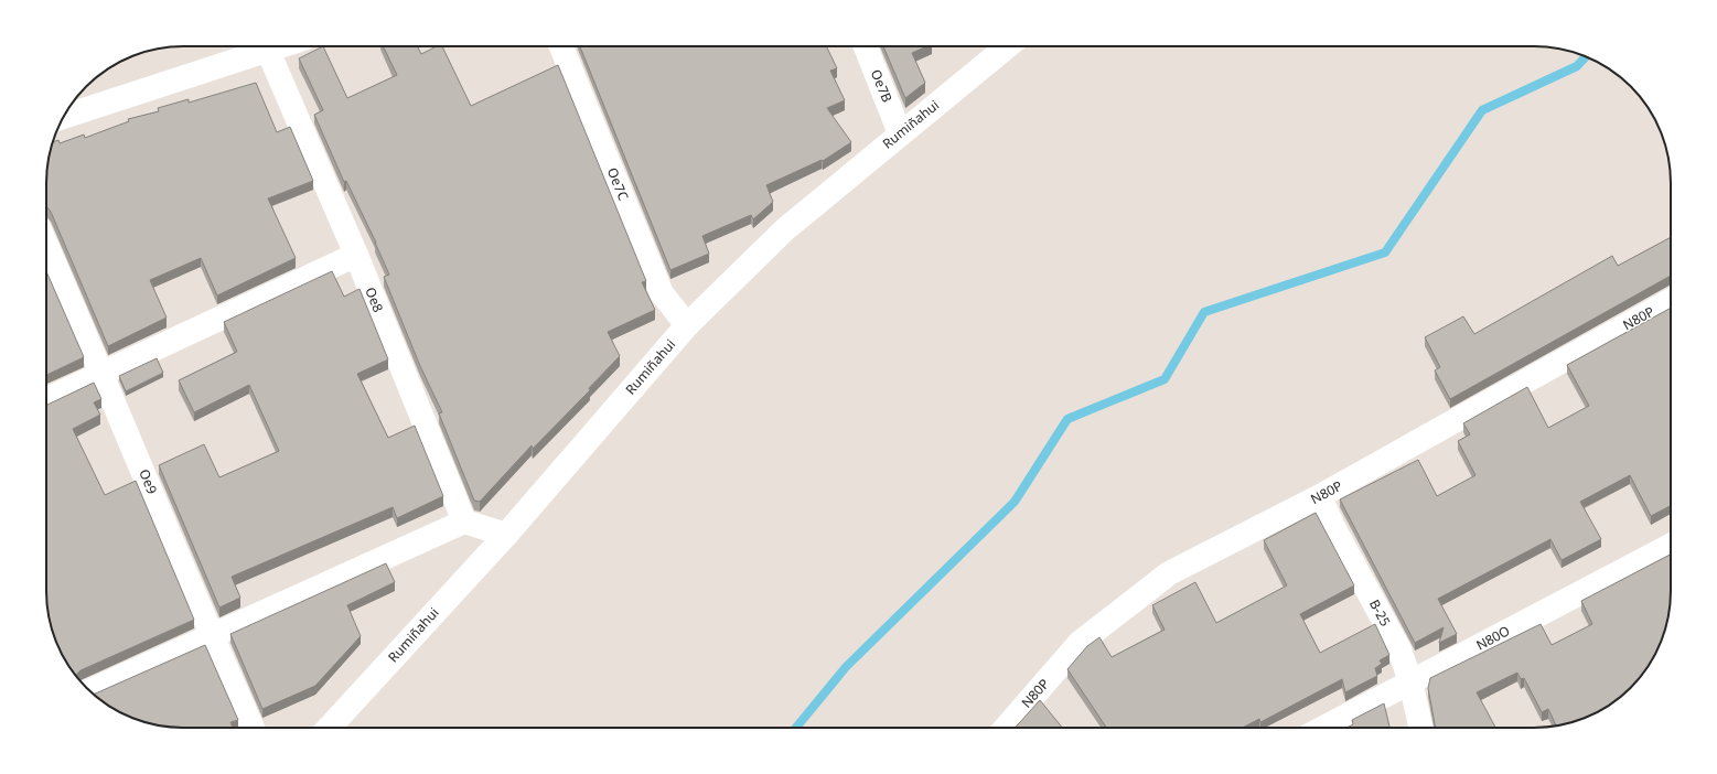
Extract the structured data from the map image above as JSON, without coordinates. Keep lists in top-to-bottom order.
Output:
{
  "streets": {
    "street": [
      "Oe7B",
      "Rumiñahui",
      "Oe7C",
      "Oe8",
      "N80P",
      "Oe9",
      "B-25",
      "N80O"
    ]
  },
  "crossings": [
    ["Oe7B", "Rumiñahui"],
    ["Rumiñahui", "Oe7C"],
    ["N80P", "B-25"],
    ["B-25", "N80O"]
  ]
}
